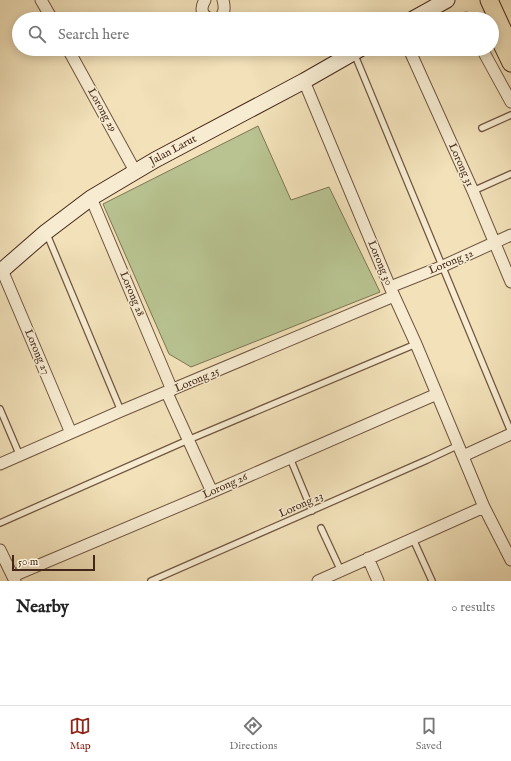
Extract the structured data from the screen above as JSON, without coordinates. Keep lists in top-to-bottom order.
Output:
{
  "streets": {
    "main road": ["Jalan Larut"],
    "street": [
      "Lorong 29",
      "Lorong 31",
      "Lorong 32",
      "Lorong 30",
      "Lorong 28",
      "Lorong 27",
      "Lorong 25",
      "Lorong 26"
    ],
    "lane": ["Lorong 23"]
  },
  "crossings": [
    ["Lorong 29", "Jalan Larut"],
    ["Jalan Larut", "Lorong 30"],
    ["Jalan Larut", "Lorong 28"],
    ["Jalan Larut", "Lorong 27"],
    ["Lorong 31", "Lorong 32"],
    ["Lorong 32", "Lorong 30"],
    ["Lorong 32", "Lorong 25"],
    ["Lorong 30", "Lorong 25"],
    ["Lorong 30", "Lorong 26"],
    ["Lorong 30", "Lorong 23"],
    ["Lorong 28", "Lorong 25"],
    ["Lorong 28", "Lorong 26"],
    ["Lorong 27", "Lorong 25"]
  ],
  "scale_bar": "50 m",
  "page": {
    "search": "Search here",
    "scale": "50 m",
    "heading": ["Nearby", "0 results"],
    "nav": ["Map", "Directions", "Saved"]
  }
}
